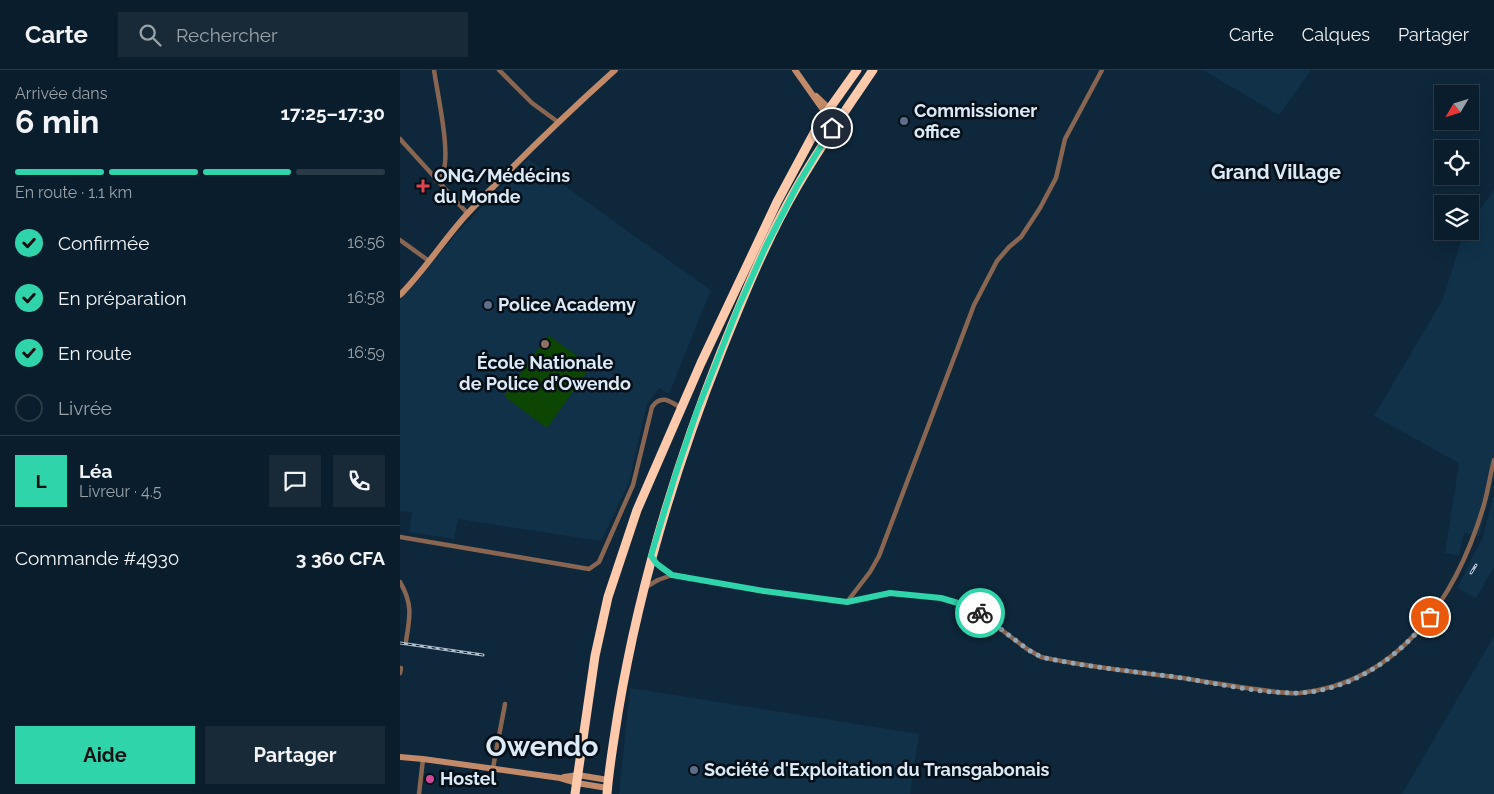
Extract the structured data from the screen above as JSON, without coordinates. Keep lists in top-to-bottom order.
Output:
{
  "districts": ["Grand Village", "Owendo"],
  "places": {
    "other": [
      "Commissioner office",
      "Police Academy",
      "École Nationale de Police d’Owendo",
      "Société d'Exploitation du Transgabonais",
      "Hostel"
    ],
    "health": ["ONG/Médécins du Monde"]
  },
  "north": "bottom left",
  "page": {
    "header": "Carte",
    "search": "Rechercher",
    "nav": ["Carte", "Calques", "Partager"],
    "heading": ["6 min", "Arrivée dans", "17:25–17:30"],
    "panel": [
      "Léa",
      "Livreur · 4.5",
      "Commande #4930",
      "3 360 CFA"
    ],
    "bar": "En route · 1.1 km",
    "list": [
      ["Confirmée", "16:56"],
      ["En préparation", "16:58"],
      ["En route", "16:59"],
      "Livrée"
    ],
    "round": "L",
    "buttons": ["Aide", "Partager"]
  }
}
